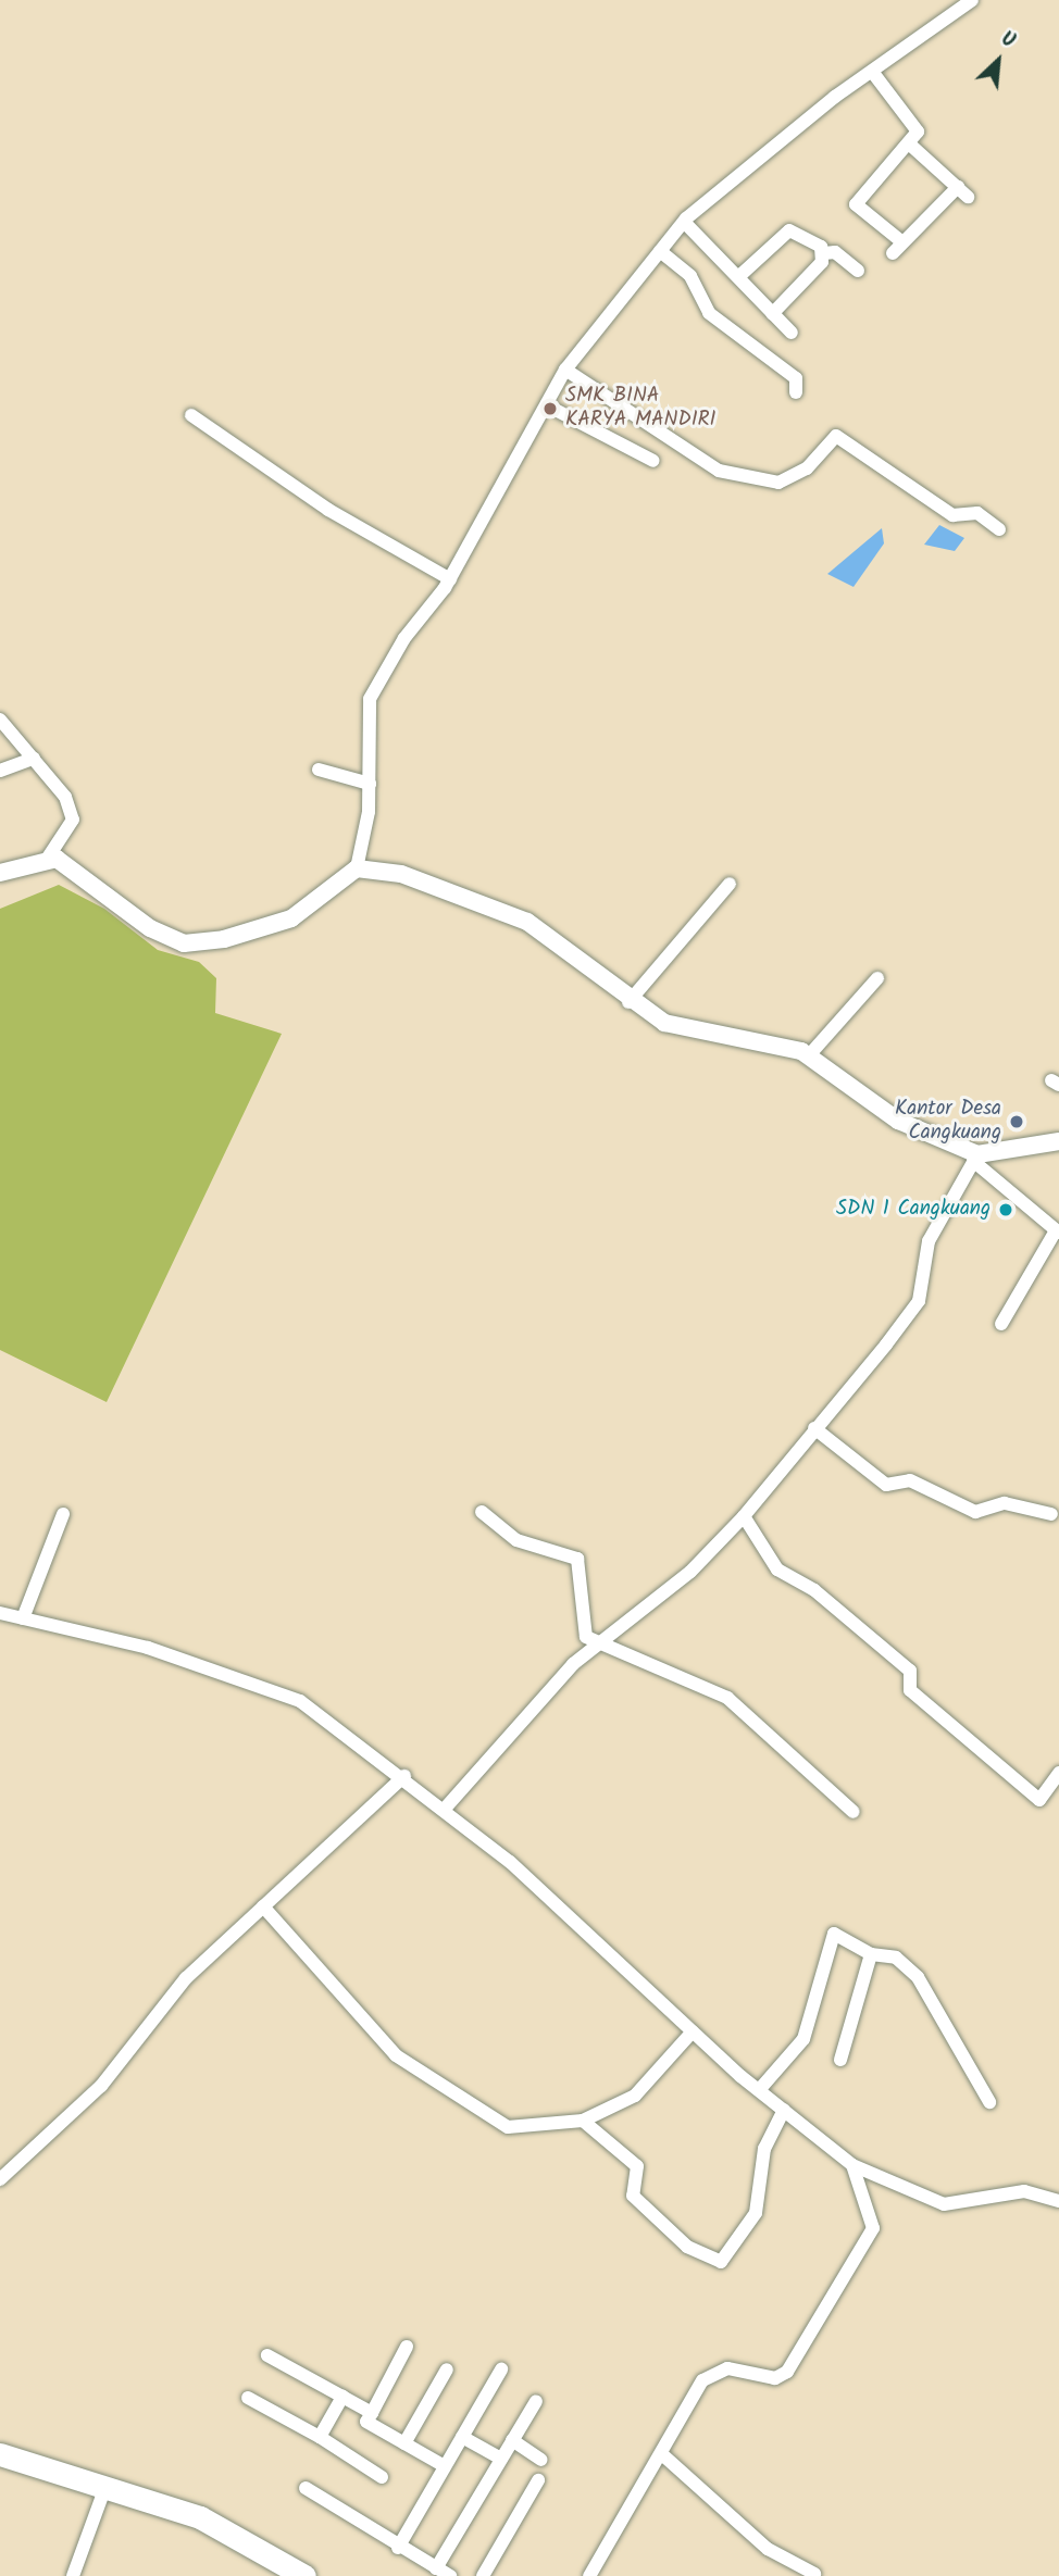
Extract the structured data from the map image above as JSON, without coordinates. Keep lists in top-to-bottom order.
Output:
{
  "places": ["SMK BINA KARYA MANDIRI", "Kantor Desa Cangkuang", "SDN 1 Cangkuang"],
  "north": "top right"
}
